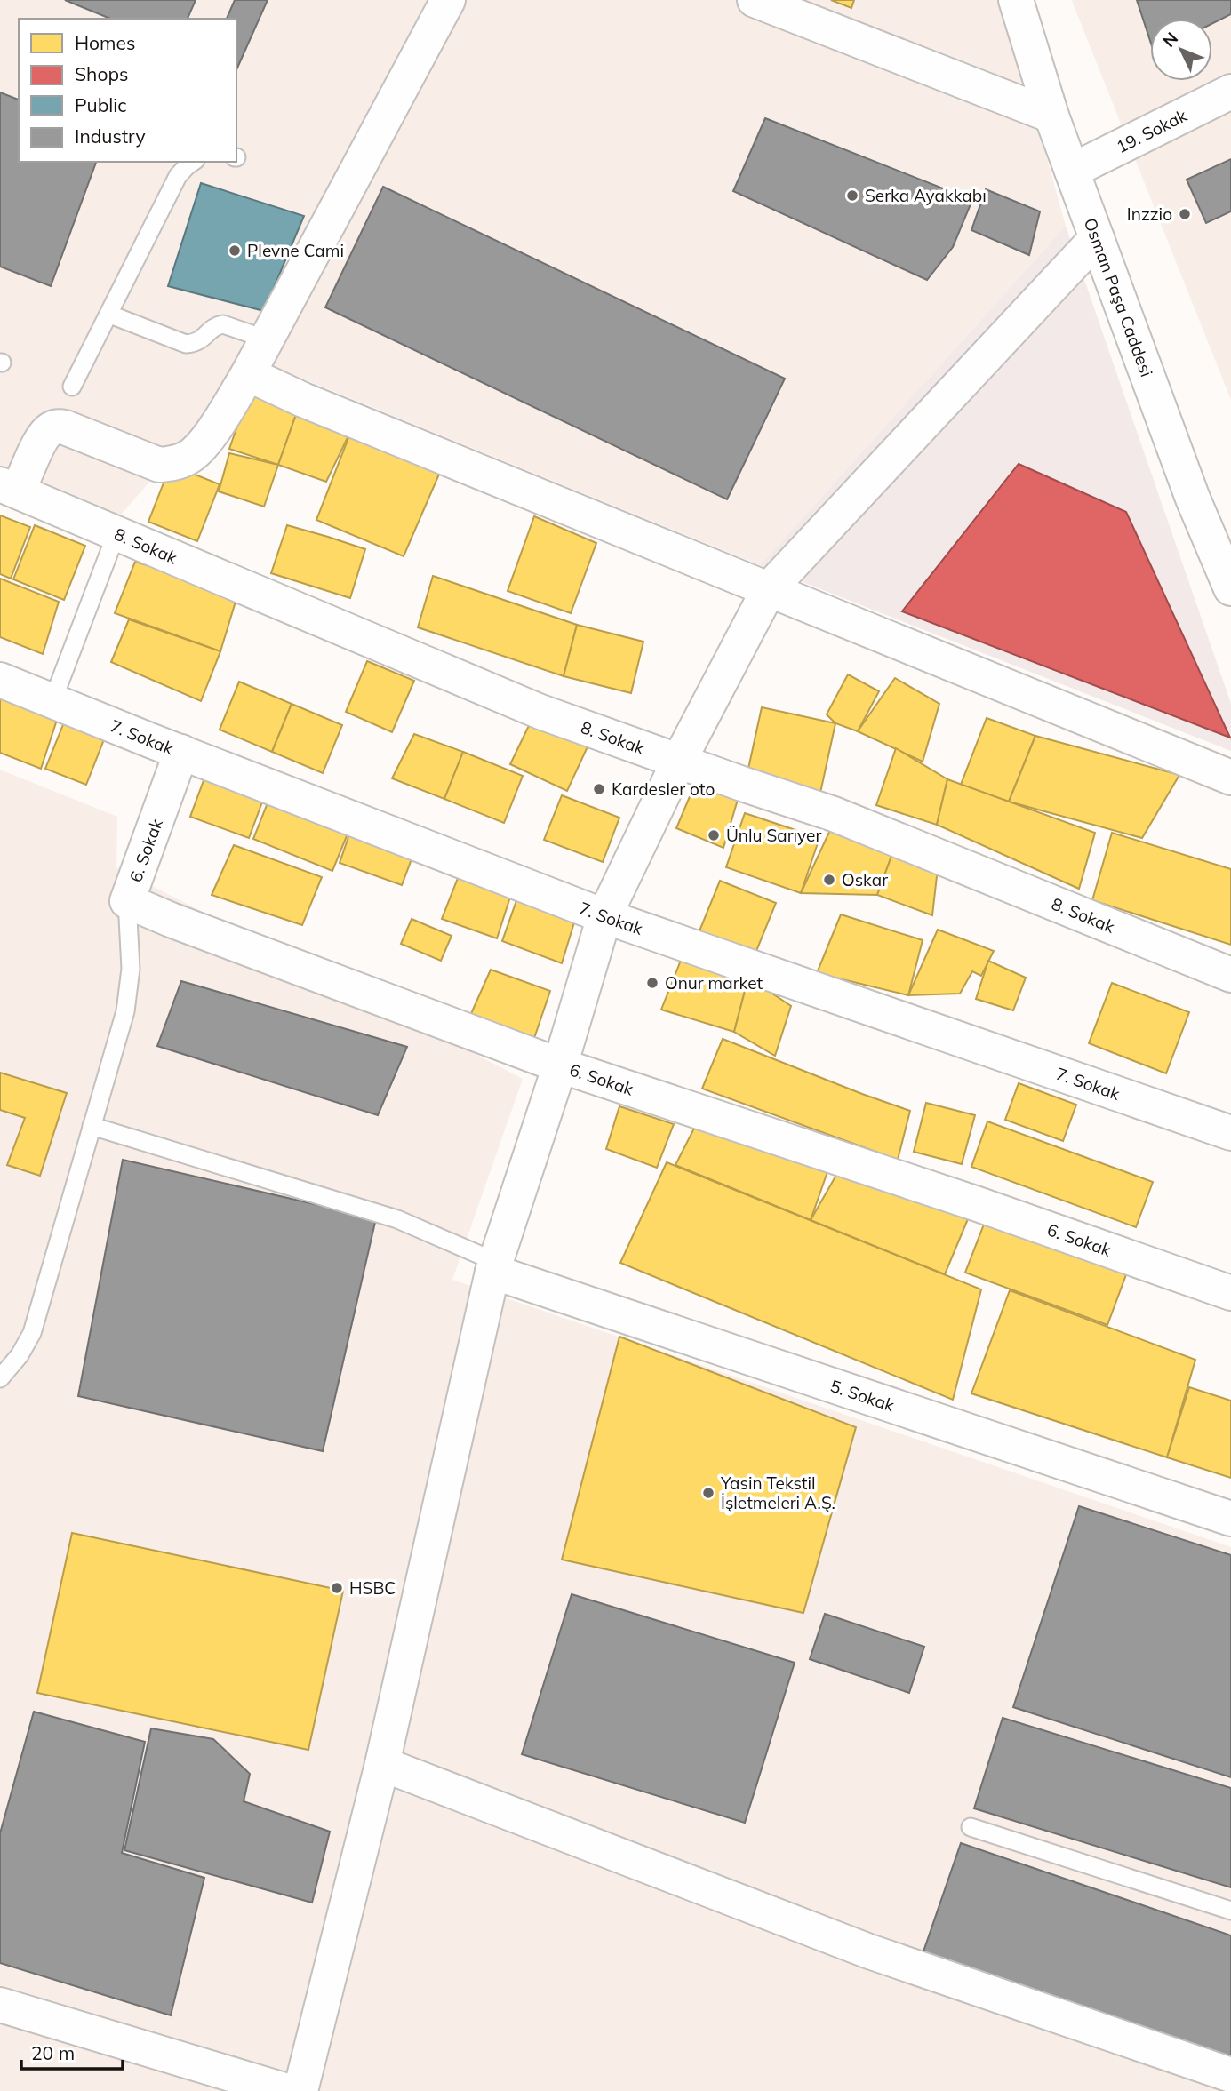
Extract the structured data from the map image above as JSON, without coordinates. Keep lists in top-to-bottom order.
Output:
{
  "streets": {
    "street": [
      "19. Sokak",
      "Osman Paşa Caddesi",
      "8. Sokak",
      "7. Sokak",
      "6. Sokak",
      "5. Sokak"
    ]
  },
  "crossings": [
    ["19. Sokak", "Osman Paşa Caddesi"],
    ["7. Sokak", "6. Sokak"]
  ],
  "places": [
    "Serka Ayakkabı",
    "Inzzio",
    "Plevne Cami",
    "Kardesler oto",
    "Ünlu Sarıyer",
    "Oskar",
    "Onur market",
    "Yasin Tekstil İşletmeleri A.Ş.",
    "HSBC"
  ],
  "legend": [
    "Homes",
    "Shops",
    "Public",
    "Industry"
  ],
  "scale_bar": "20 m",
  "north": "top left"
}
